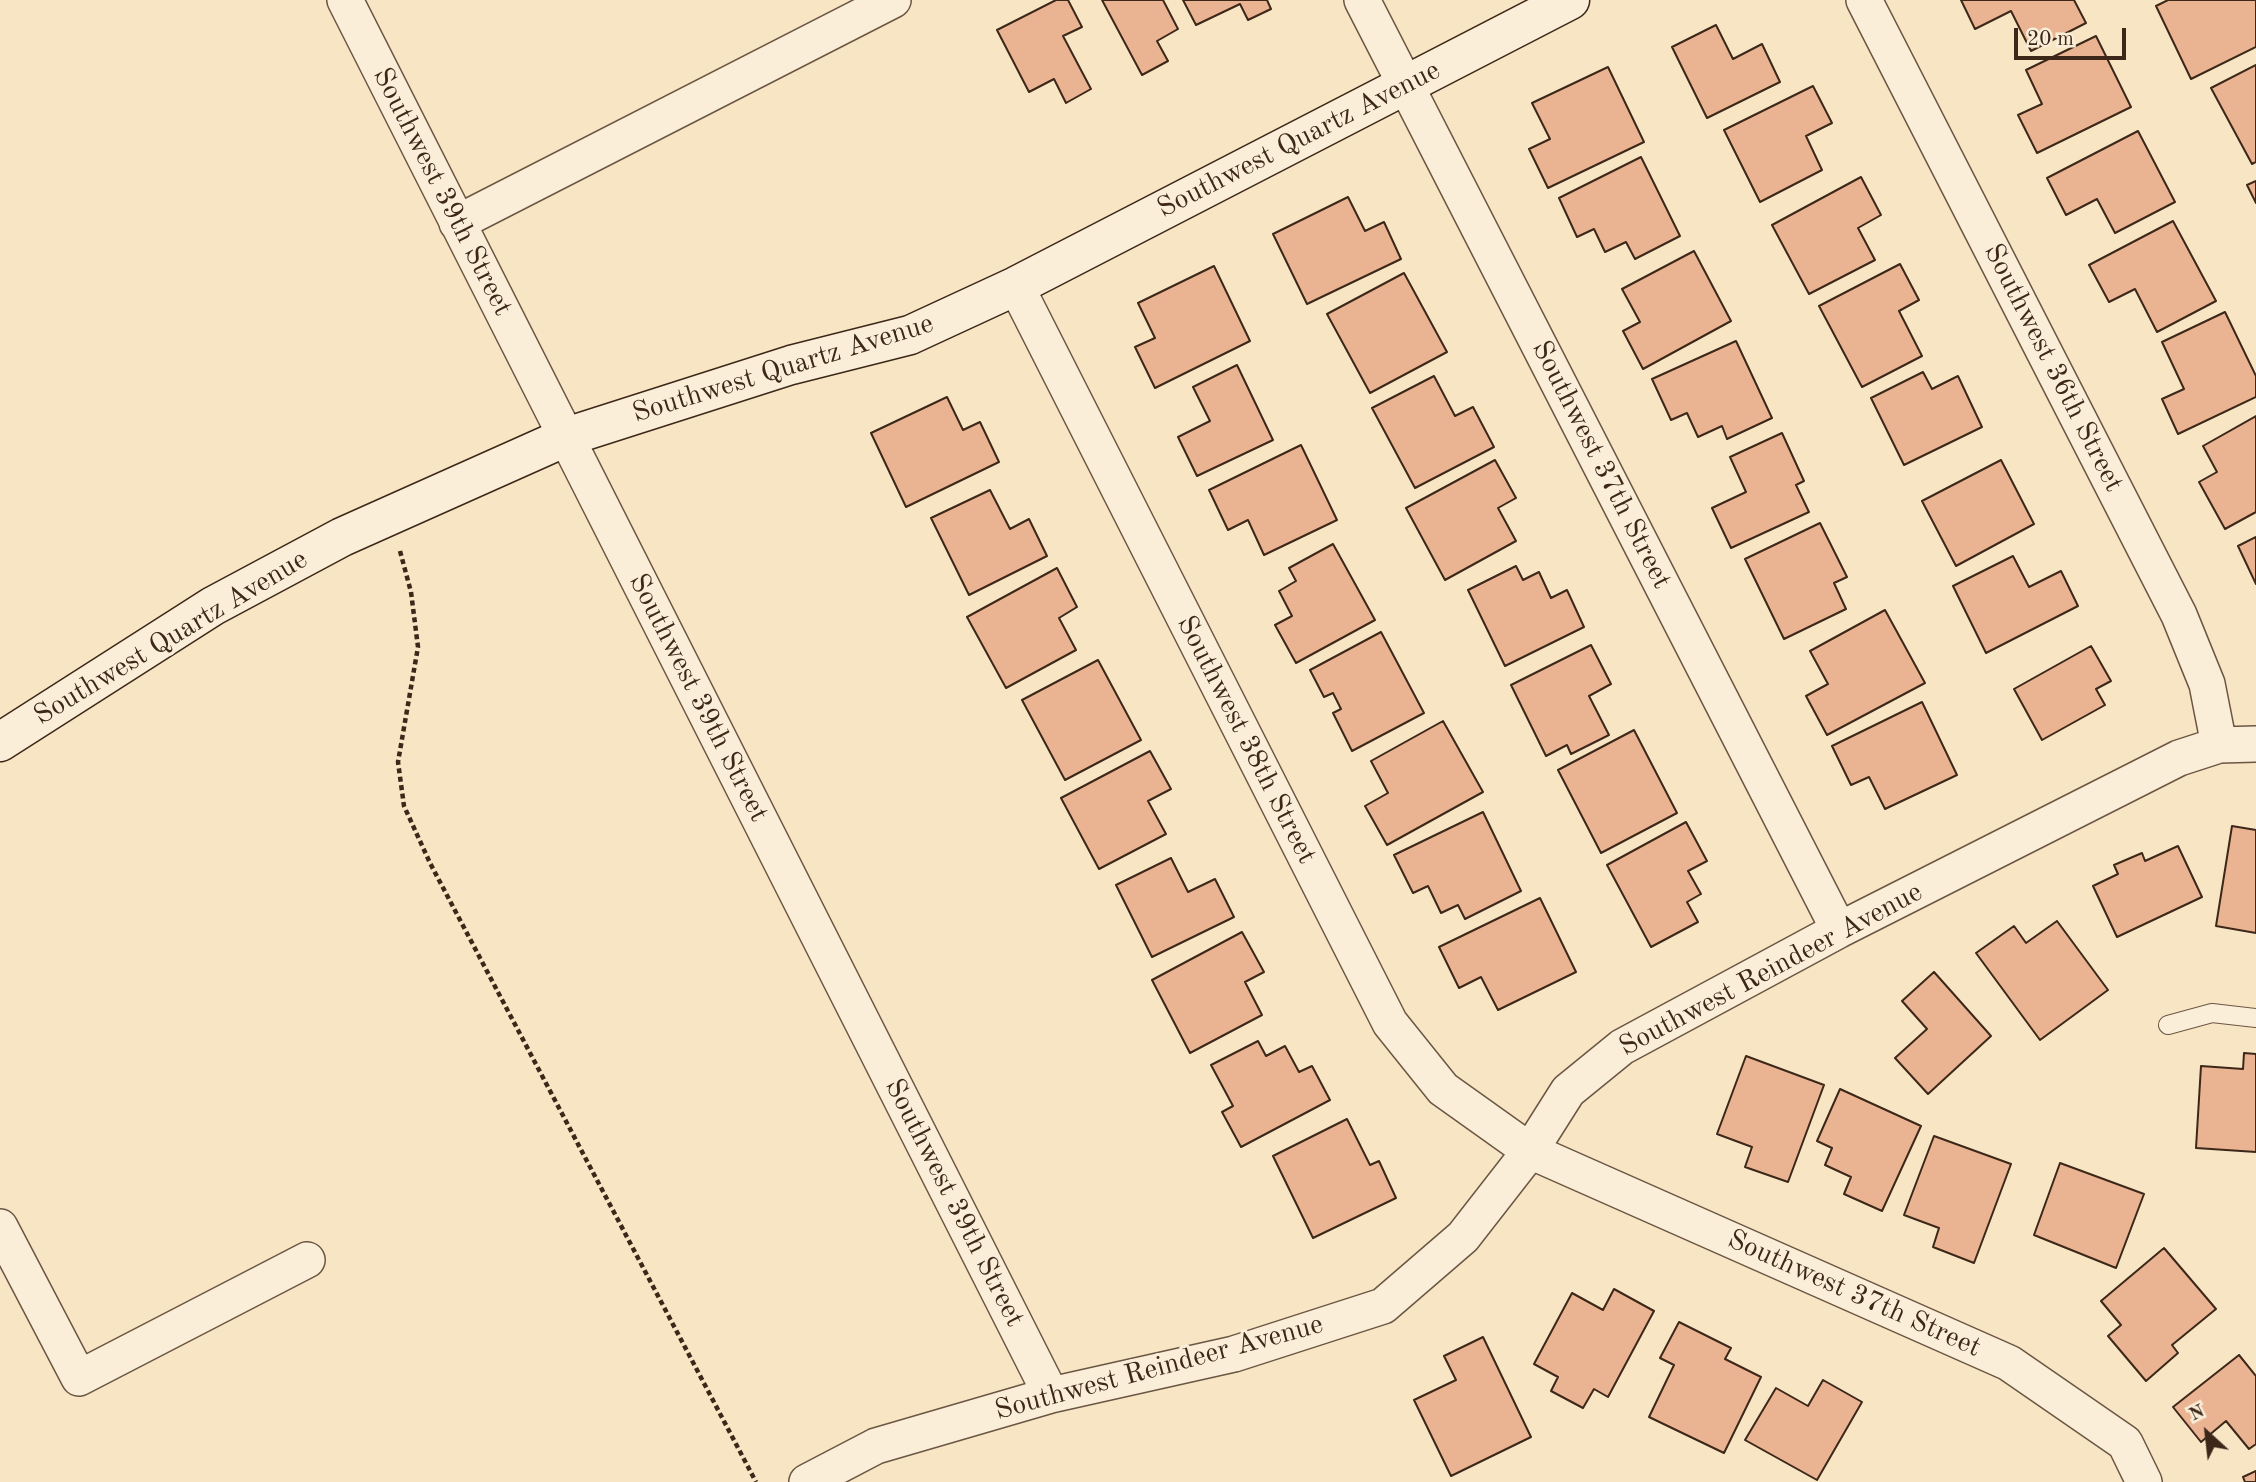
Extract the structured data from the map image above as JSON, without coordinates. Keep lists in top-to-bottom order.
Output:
{
  "streets": {
    "street": [
      "Southwest Quartz Avenue",
      "Southwest 39th Street",
      "Southwest 36th Street",
      "Southwest 37th Street",
      "Southwest 38th Street",
      "Southwest Reindeer Avenue"
    ]
  },
  "crossings": [
    ["Southwest Quartz Avenue", "Southwest 39th Street"],
    ["Southwest Quartz Avenue", "Southwest 37th Street"],
    ["Southwest Quartz Avenue", "Southwest 38th Street"],
    ["Southwest 39th Street", "Southwest Reindeer Avenue"],
    ["Southwest 36th Street", "Southwest Reindeer Avenue"],
    ["Southwest 37th Street", "Southwest 38th Street"],
    ["Southwest 37th Street", "Southwest Reindeer Avenue"],
    ["Southwest 38th Street", "Southwest Reindeer Avenue"]
  ],
  "scale_bar": "20 m",
  "north": "top left"
}
